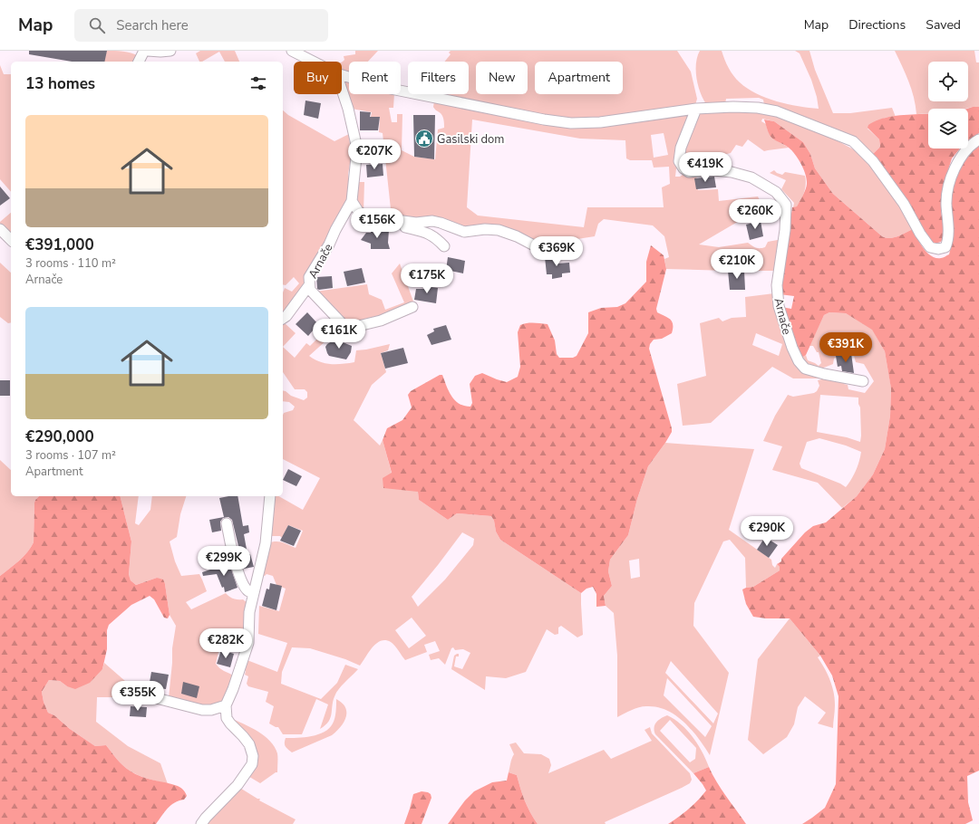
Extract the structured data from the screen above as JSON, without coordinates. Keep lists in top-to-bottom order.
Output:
{
  "streets": {
    "street": ["Arnače"]
  },
  "places": {
    "public building": ["Gasilski dom"]
  },
  "page": {
    "header": "Map",
    "search": "Search here",
    "nav": ["Map", "Directions", "Saved"],
    "chip": [
      "Buy",
      "Rent",
      "Filters",
      "New",
      "Apartment"
    ],
    "heading": "13 homes",
    "list": [
      {
        "name": "€391,000",
        "note": "3 rooms · 110 m² · Arnače"
      },
      {
        "name": "€290,000",
        "note": "3 rooms · 107 m² · Apartment"
      }
    ],
    "price": [
      "€207K",
      "€419K",
      "€260K",
      "€156K",
      "€369K",
      "€210K",
      "€175K",
      "€161K",
      "€391K",
      "€290K",
      "€299K",
      "€282K",
      "€355K"
    ]
  }
}
